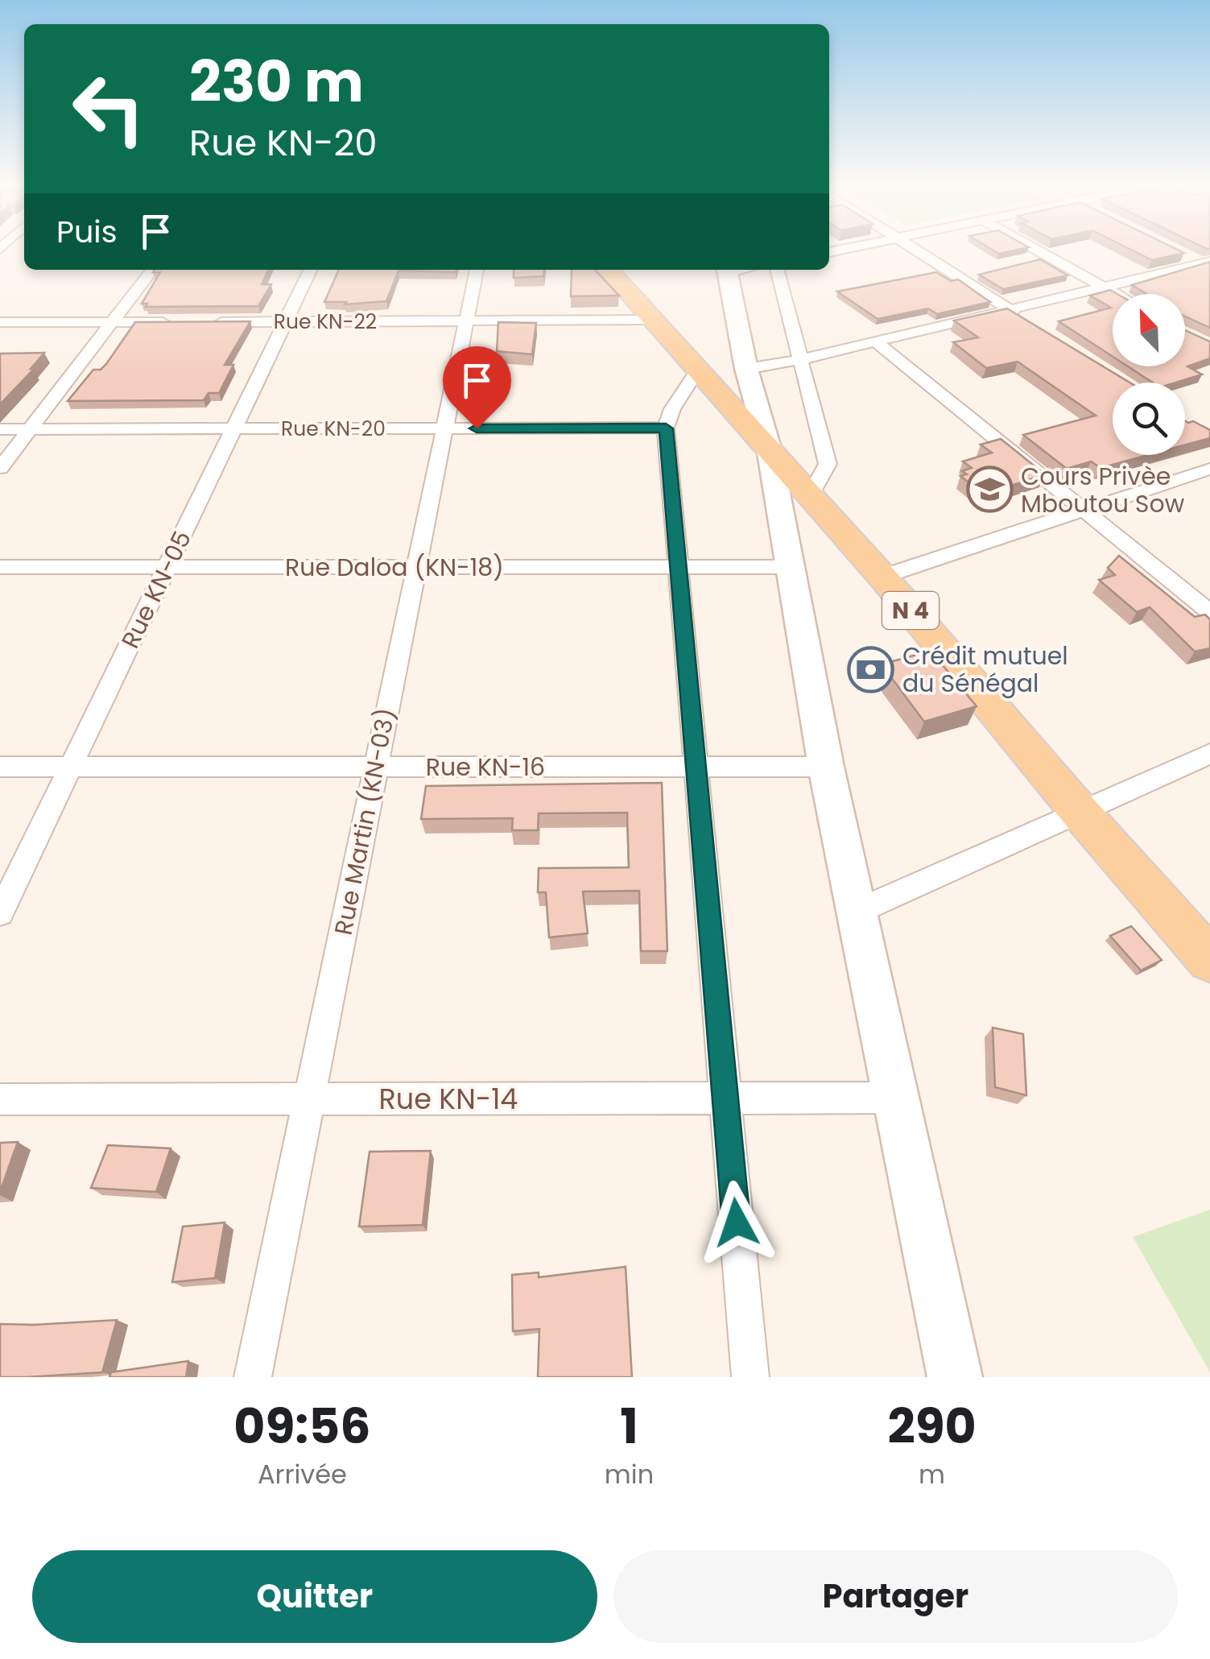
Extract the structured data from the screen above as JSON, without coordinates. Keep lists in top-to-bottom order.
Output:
{
  "streets": {
    "main road": ["N 4"],
    "street": [
      "Rue KN-22",
      "Rue KN-20",
      "Rue Daloa (KN-18)",
      "Rue KN-05",
      "Rue KN-16",
      "Rue Martin (KN-03)",
      "Rue KN-14"
    ]
  },
  "crossings": [
    ["Rue KN-22", "Rue KN-05"],
    ["Rue KN-22", "N 4"],
    ["Rue KN-22", "Rue Martin (KN-03)"],
    ["Rue KN-20", "Rue KN-05"],
    ["Rue KN-20", "Rue Martin (KN-03)"],
    ["Rue Daloa (KN-18)", "Rue KN-05"],
    ["Rue Daloa (KN-18)", "Rue Martin (KN-03)"],
    ["Rue KN-05", "Rue KN-16"],
    ["Rue KN-16", "Rue Martin (KN-03)"],
    ["Rue Martin (KN-03)", "Rue KN-14"]
  ],
  "places": {
    "school or university": ["Cours Privèe Mboutou Sow"],
    "bank": ["Crédit mutuel du Sénégal"]
  },
  "north": "top left",
  "page": {
    "turn": ["230 m", "Rue KN-20"],
    "then": "Puis",
    "eta": [
      "09:56",
      "Arrivée",
      "1",
      "min",
      "290",
      "m"
    ],
    "buttons": ["Quitter", "Partager"]
  }
}
